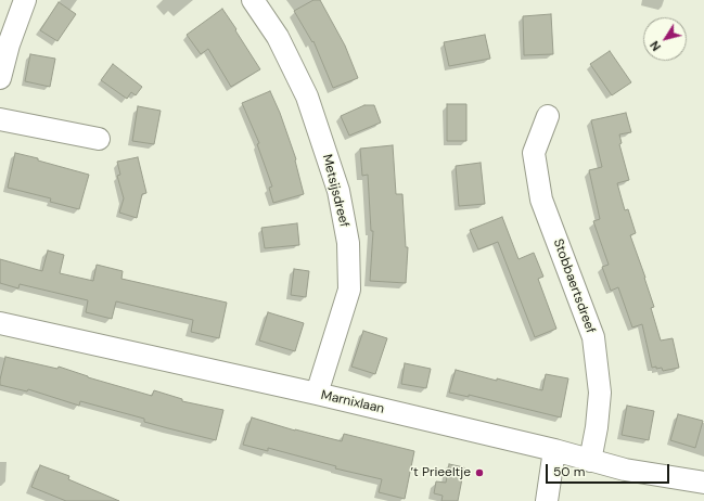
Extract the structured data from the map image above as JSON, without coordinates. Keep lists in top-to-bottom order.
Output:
{
  "streets": {
    "street": ["Metsijsdreef", "Stobbaertsdreef", "Marnixlaan"]
  },
  "crossings": [
    ["Metsijsdreef", "Marnixlaan"],
    ["Stobbaertsdreef", "Marnixlaan"]
  ],
  "places": ["’t Prieeltje"],
  "scale_bar": "50 m",
  "north": "bottom left"
}
